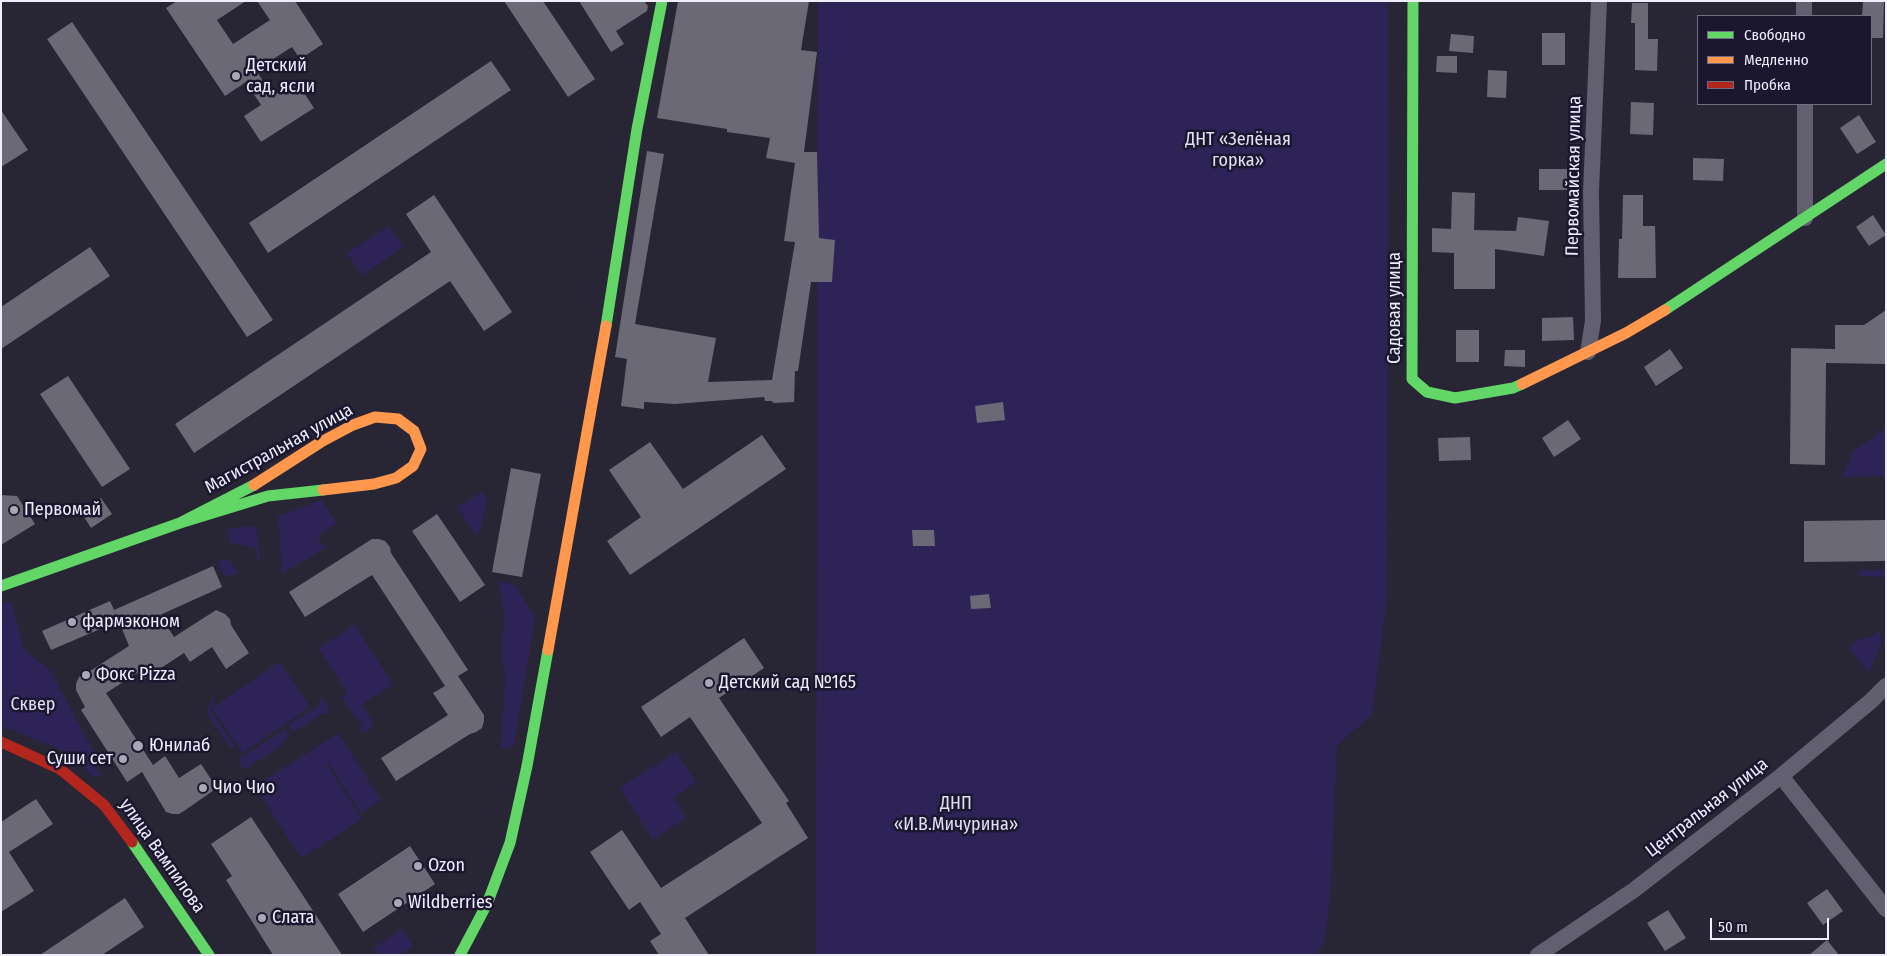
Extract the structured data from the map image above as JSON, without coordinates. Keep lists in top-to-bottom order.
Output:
{
  "streets": {
    "street": [
      "Первомайская улица",
      "Садовая улица",
      "Магистральная улица",
      "Центральная улица",
      "улица Вампилова"
    ]
  },
  "crossings": [
    ["Первомайская улица", "Садовая улица"]
  ],
  "parks": ["ДНТ «Зелёная горка»", "Сквер", "ДНП «И.В.Мичурина»"],
  "places": [
    "Детский сад, ясли",
    "Первомай",
    "фармэконом",
    "Фокс Pizza",
    "Детский сад №165",
    "Юнилаб",
    "Суши сет",
    "Чио Чио",
    "Ozon",
    "Wildberries",
    "Слата"
  ],
  "legend": ["Свободно", "Медленно", "Пробка"],
  "scale_bar": "50 m"
}
